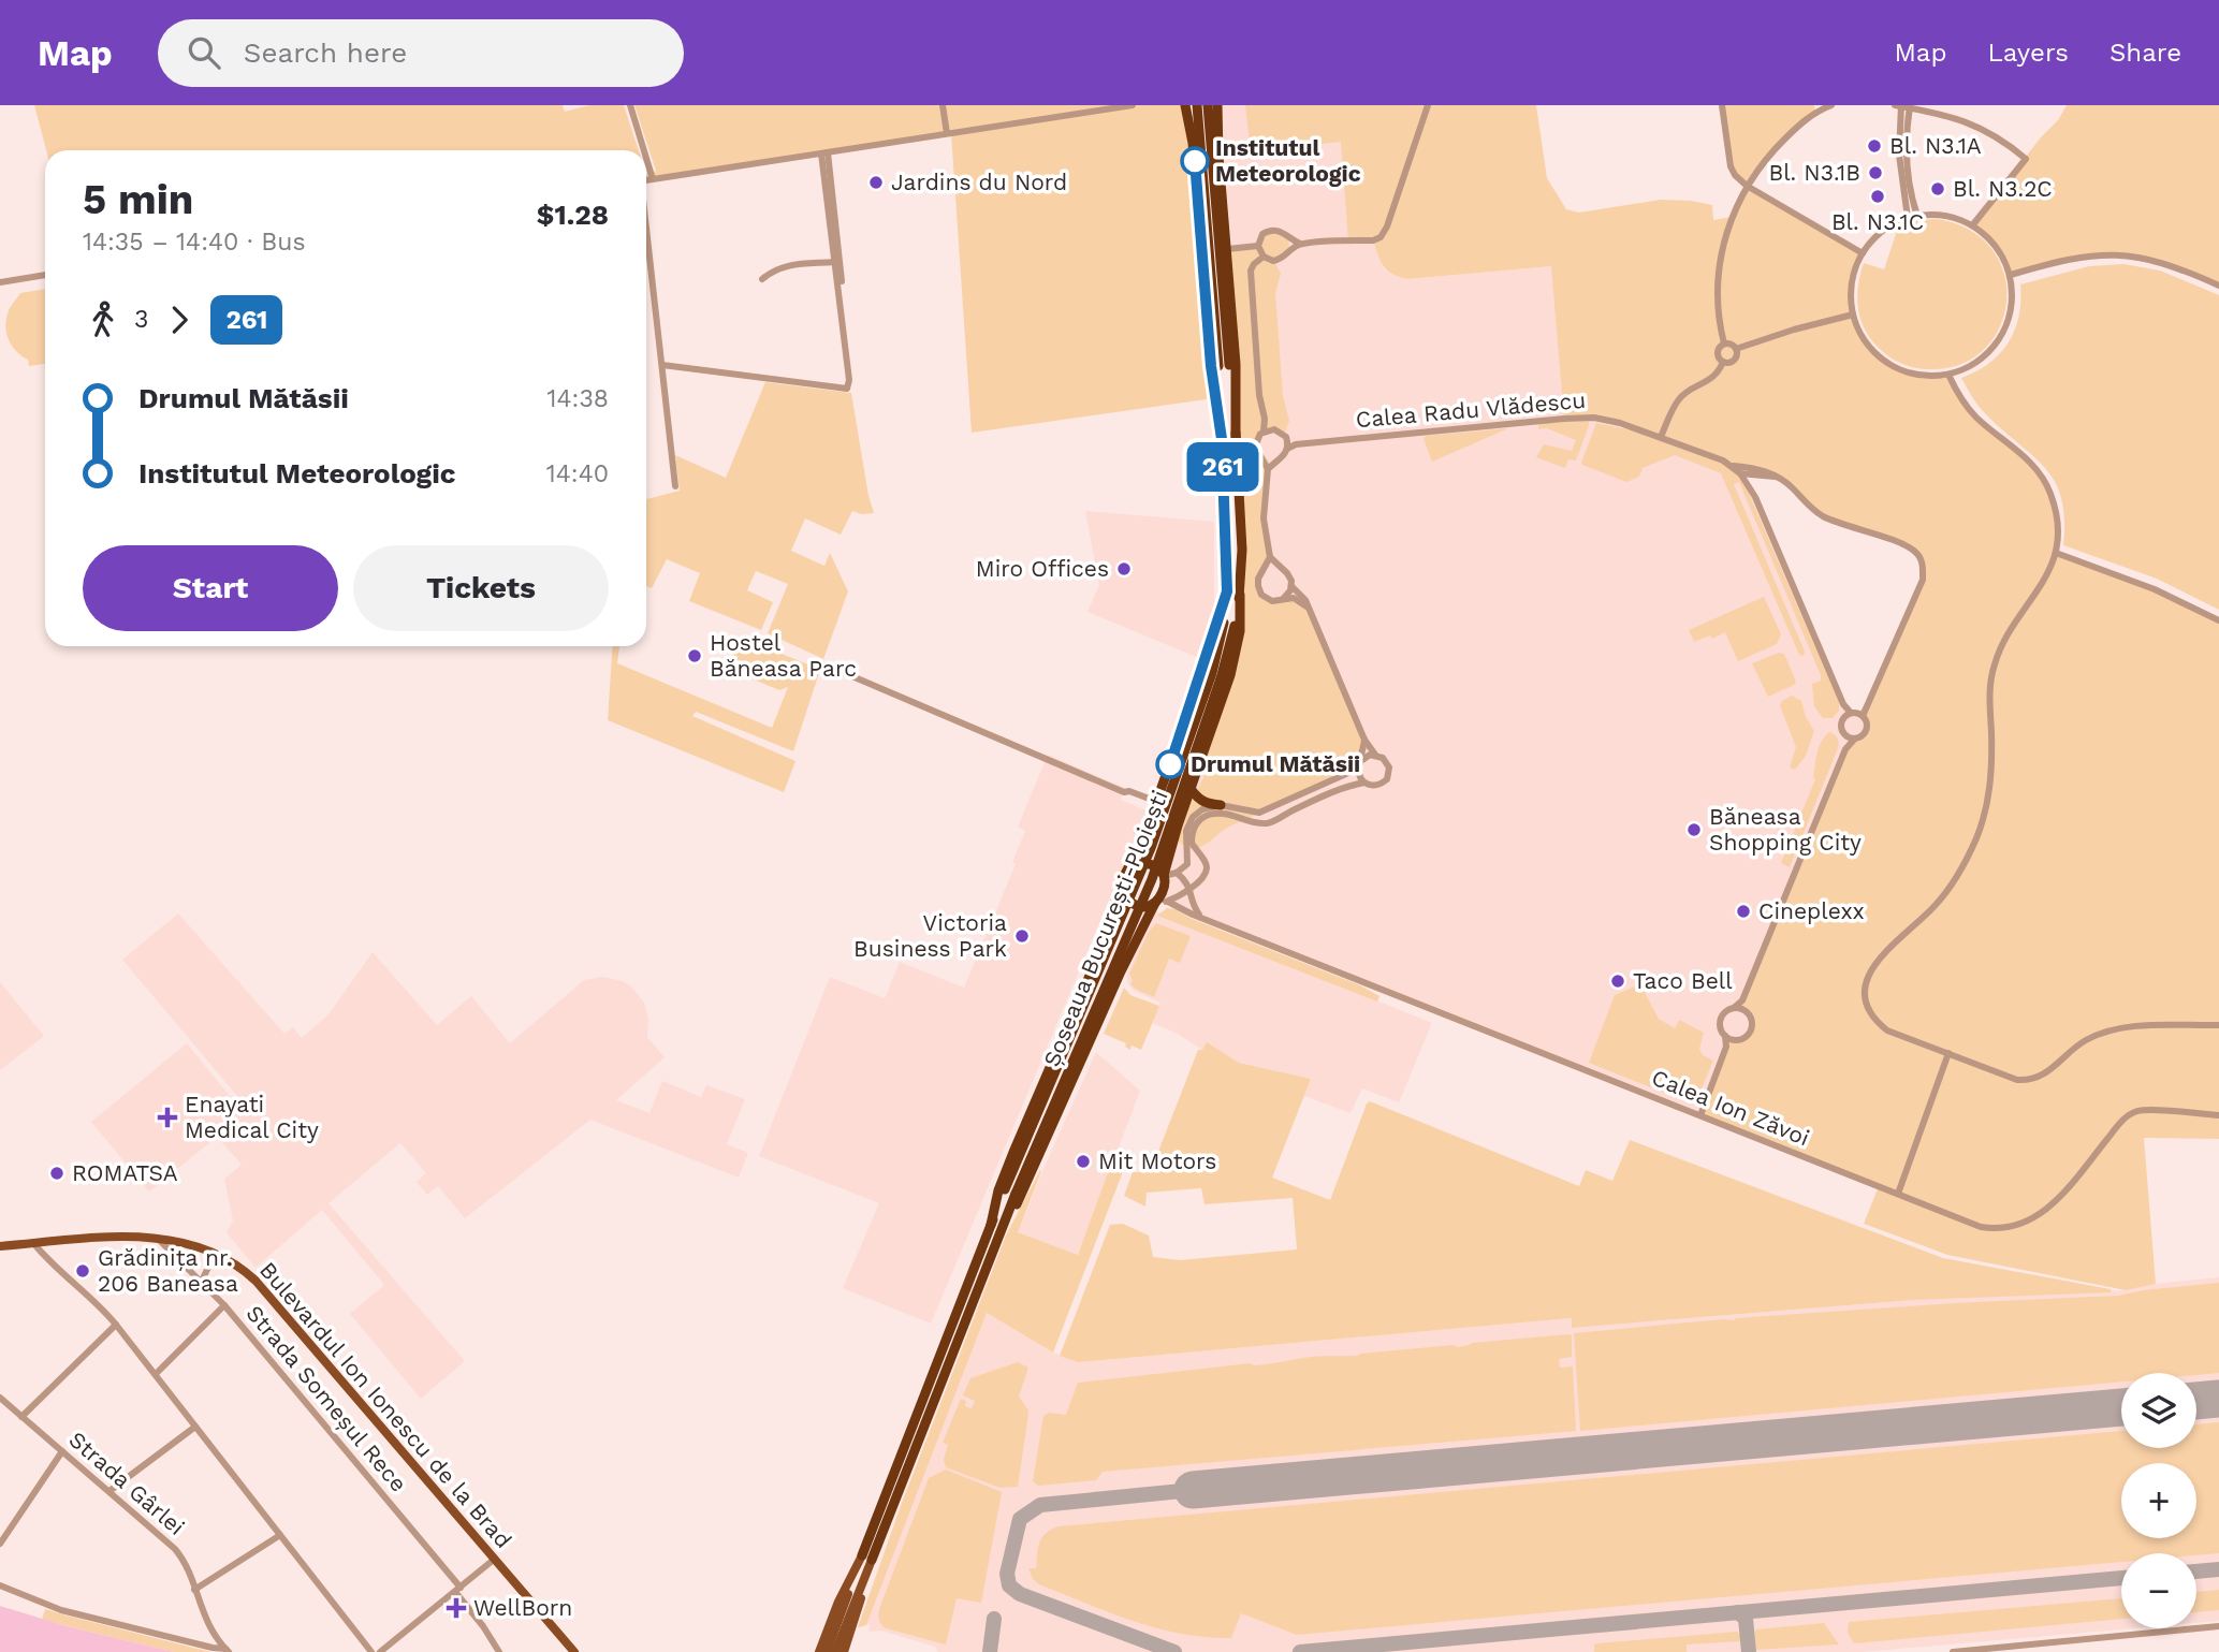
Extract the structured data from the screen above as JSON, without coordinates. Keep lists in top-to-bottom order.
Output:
{
  "streets": {
    "highway": ["Șoseaua București-Ploiești"],
    "main road": ["Bulevardul Ion Ionescu de la Brad"],
    "street": [
      "Calea Radu Vlădescu",
      "Calea Ion Zăvoi",
      "Strada Someșul Rece",
      "Strada Gârlei"
    ]
  },
  "crossings": [
    ["Strada Someșul Rece", "Bulevardul Ion Ionescu de la Brad"]
  ],
  "places": {
    "other": [
      "Bl. N3.1A",
      "Institutul Meteorologic",
      "Bl. N3.1B",
      "Jardins du Nord",
      "Bl. N3.2C",
      "Bl. N3.1C",
      "Miro Offices",
      "Hostel Băneasa Parc",
      "Drumul Mătăsii",
      "Băneasa Shopping City",
      "Cineplexx",
      "Victoria Business Park",
      "Taco Bell",
      "Mit Motors",
      "ROMATSA",
      "Grădinița nr. 206 Baneasa"
    ],
    "health": ["Enayati Medical City", "WellBorn"]
  },
  "lines": ["bus line 261"],
  "page": {
    "header": "Map",
    "search": "Search here",
    "nav": ["Map", "Layers", "Share"],
    "on_map": "261",
    "heading": ["5 min", "14:35 – 14:40 · Bus", "$1.28"],
    "legs": ["3", "261"],
    "list": [
      {
        "name": "Drumul Mătăsii",
        "value": "14:38"
      },
      {
        "name": "Institutul Meteorologic",
        "value": "14:40"
      }
    ],
    "buttons": ["Start", "Tickets"],
    "map_buttons": ["+", "−"]
  }
}
